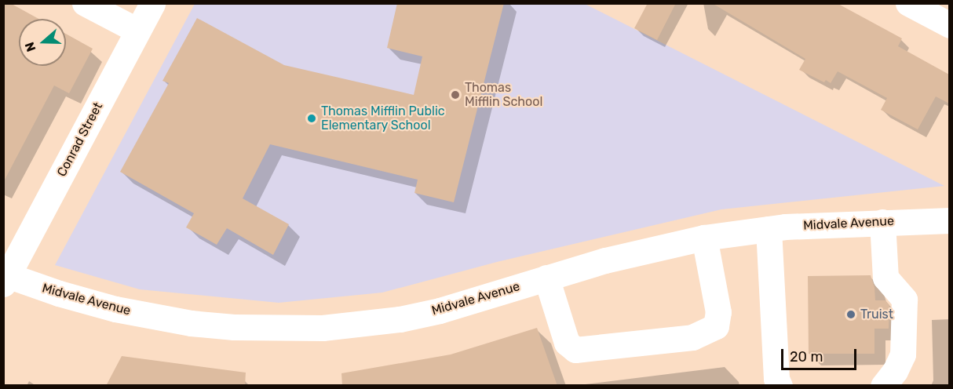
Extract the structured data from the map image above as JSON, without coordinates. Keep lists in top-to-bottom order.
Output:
{
  "streets": {
    "street": ["Conrad Street", "Midvale Avenue"]
  },
  "crossings": [
    ["Conrad Street", "Midvale Avenue"]
  ],
  "places": ["Thomas Mifflin School", "Thomas Mifflin Public Elementary School", "Truist"],
  "scale_bar": "20 m",
  "north": "left"
}
